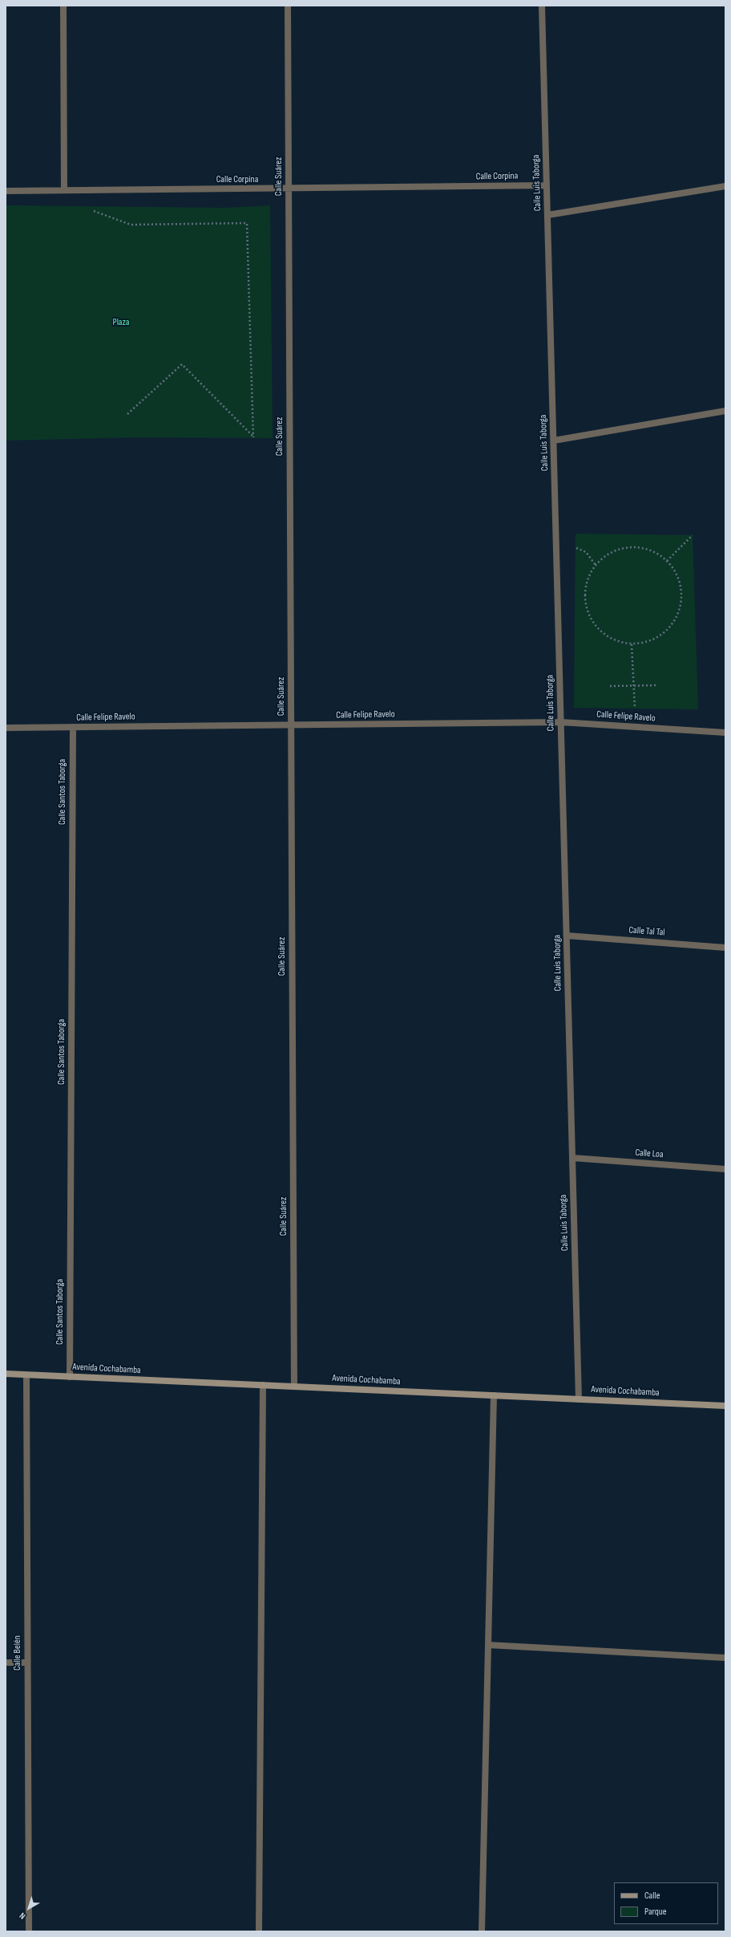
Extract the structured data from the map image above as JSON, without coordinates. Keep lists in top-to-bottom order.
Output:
{
  "streets": {
    "main road": ["Avenida Cochabamba"],
    "street": [
      "Calle Suárez",
      "Calle Corpina",
      "Calle Luis Taborga",
      "Calle Felipe Ravelo",
      "Calle Santos Taborga",
      "Calle Tal Tal",
      "Calle Loa",
      "Calle Belén"
    ]
  },
  "crossings": [
    ["Calle Suárez", "Calle Corpina"],
    ["Calle Suárez", "Calle Felipe Ravelo"],
    ["Calle Suárez", "Avenida Cochabamba"],
    ["Calle Corpina", "Calle Luis Taborga"],
    ["Calle Luis Taborga", "Calle Felipe Ravelo"],
    ["Calle Luis Taborga", "Calle Tal Tal"],
    ["Calle Luis Taborga", "Calle Loa"],
    ["Calle Luis Taborga", "Avenida Cochabamba"],
    ["Calle Felipe Ravelo", "Calle Santos Taborga"],
    ["Calle Santos Taborga", "Avenida Cochabamba"],
    ["Avenida Cochabamba", "Calle Belén"]
  ],
  "parks": ["Plaza"],
  "legend": ["Calle", "Parque"],
  "north": "bottom left"
}
